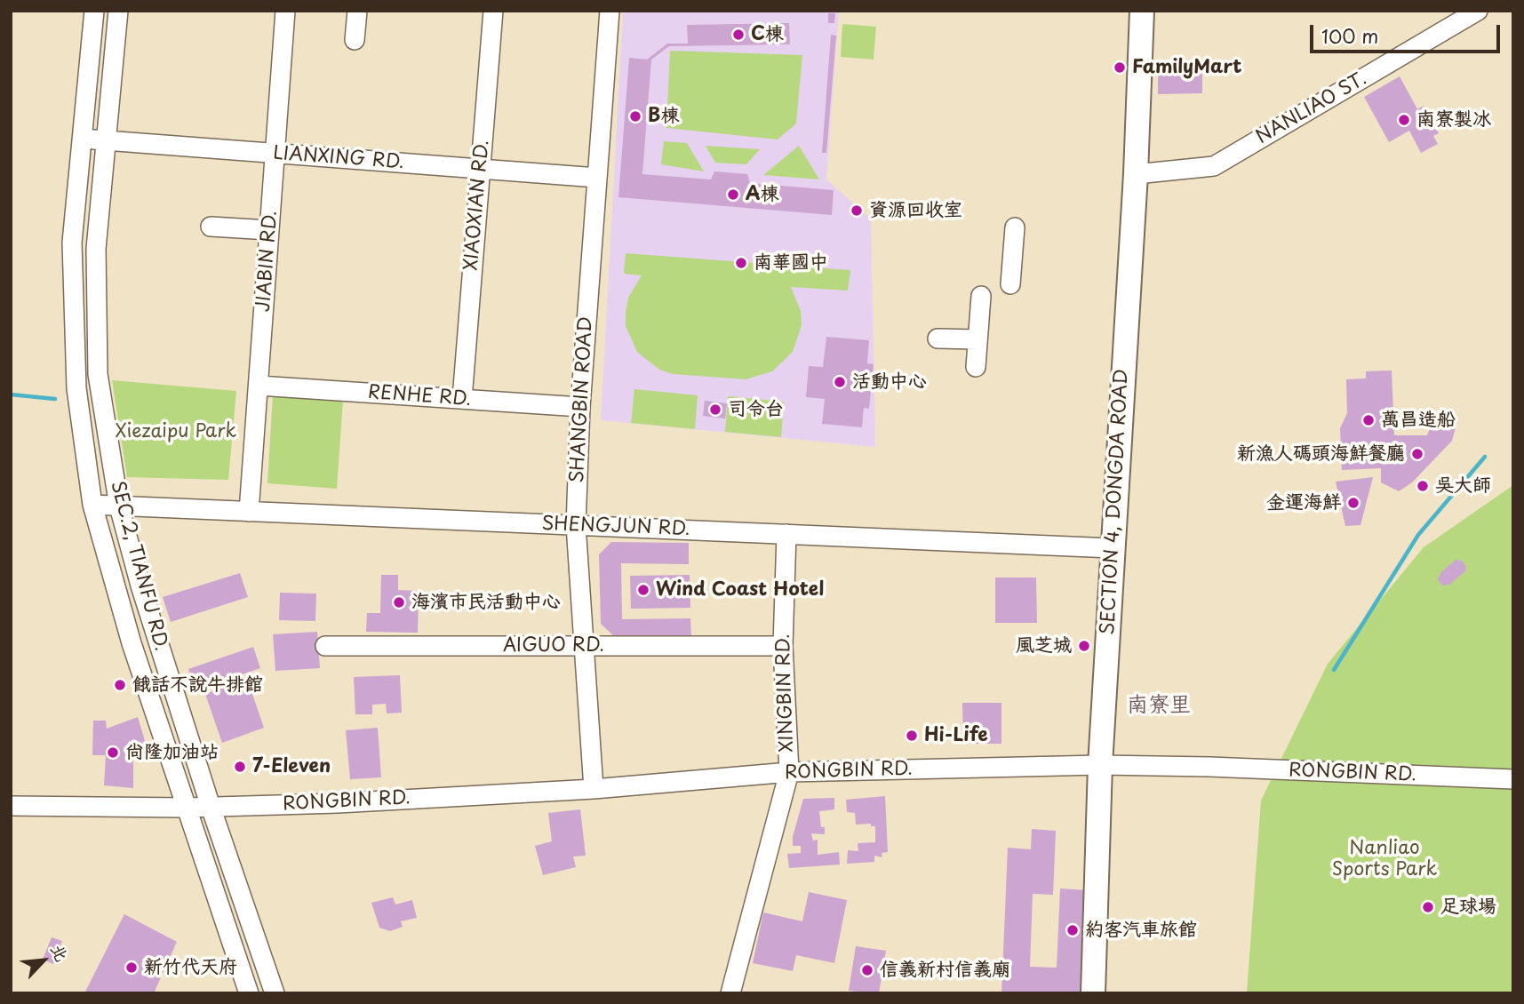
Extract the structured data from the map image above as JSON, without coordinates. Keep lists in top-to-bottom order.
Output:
{
  "streets": {
    "main road": ["SECTION 4, DONGDA ROAD"],
    "street": [
      "NANLIAO ST.",
      "LIANXING RD.",
      "XIAOXIAN RD.",
      "JIABIN RD.",
      "RENHE RD.",
      "SHANGBIN ROAD",
      "SHENGJUN RD.",
      "SEC.2, TIANFU RD.",
      "AIGUO RD.",
      "XINGBIN RD.",
      "RONGBIN RD."
    ]
  },
  "crossings": [
    ["NANLIAO ST.", "SECTION 4, DONGDA ROAD"],
    ["LIANXING RD.", "XIAOXIAN RD."],
    ["LIANXING RD.", "JIABIN RD."],
    ["LIANXING RD.", "SHANGBIN ROAD"],
    ["LIANXING RD.", "SEC.2, TIANFU RD."],
    ["XIAOXIAN RD.", "RENHE RD."],
    ["JIABIN RD.", "RENHE RD."],
    ["JIABIN RD.", "SHENGJUN RD."],
    ["RENHE RD.", "SHANGBIN ROAD"],
    ["SHANGBIN ROAD", "SHENGJUN RD."],
    ["SHANGBIN ROAD", "AIGUO RD."],
    ["SHANGBIN ROAD", "RONGBIN RD."],
    ["SECTION 4, DONGDA ROAD", "SHENGJUN RD."],
    ["SECTION 4, DONGDA ROAD", "RONGBIN RD."],
    ["SHENGJUN RD.", "SEC.2, TIANFU RD."],
    ["SHENGJUN RD.", "XINGBIN RD."],
    ["SEC.2, TIANFU RD.", "RONGBIN RD."],
    ["AIGUO RD.", "XINGBIN RD."],
    ["XINGBIN RD.", "RONGBIN RD."]
  ],
  "districts": ["南寮里"],
  "parks": ["Xiezaipu Park", "Nanliao Sports Park"],
  "places": [
    "C棟",
    "FamilyMart",
    "B棟",
    "南寮製冰",
    "A棟",
    "資源回收室",
    "南華國中",
    "活動中心",
    "司令台",
    "萬昌造船",
    "新漁人碼頭海鮮餐廳",
    "吳大師",
    "金運海鮮",
    "Wind Coast Hotel",
    "海濱市民活動中心",
    "風芝城",
    "餓話不說牛排館",
    "Hi-Life",
    "尚隆加油站",
    "7-Eleven",
    "足球場",
    "約客汽車旅館",
    "新竹代天府",
    "信義新村信義廟"
  ],
  "scale_bar": "100 m",
  "north": "top right"
}
